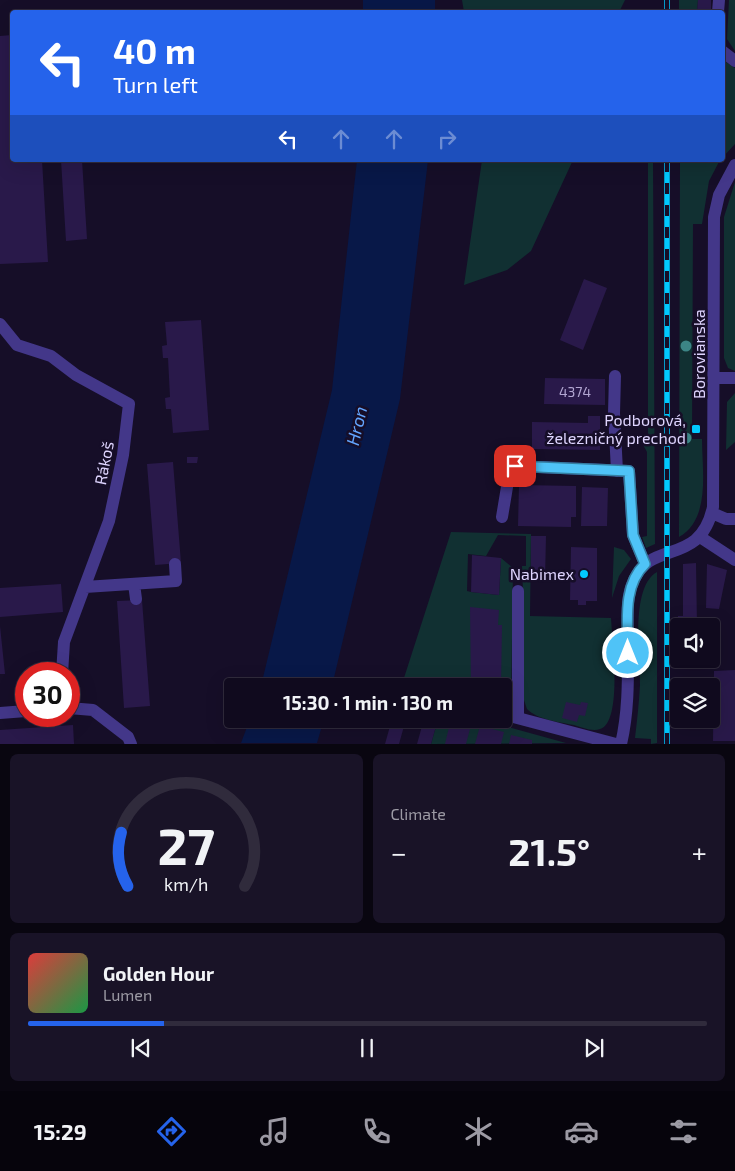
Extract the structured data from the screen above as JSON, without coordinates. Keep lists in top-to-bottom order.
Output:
{
  "streets": {
    "street": ["Borovianska", "Rákoš"]
  },
  "water": ["Hron"],
  "places": {
    "transit": ["Podborová, železničný prechod"],
    "other": ["Nabimex"]
  },
  "house_numbers": ["4374"],
  "page": {
    "turn": ["40 m", "Turn left"],
    "limit": "30",
    "trip": "15:30 · 1 min · 130 m",
    "tile": "Climate",
    "heat": ["−", "21.5°", "+"],
    "song": ["Golden Hour", "Lumen"],
    "tabs": "15:29",
    "gauge": ["27", "km/h"]
  }
}
